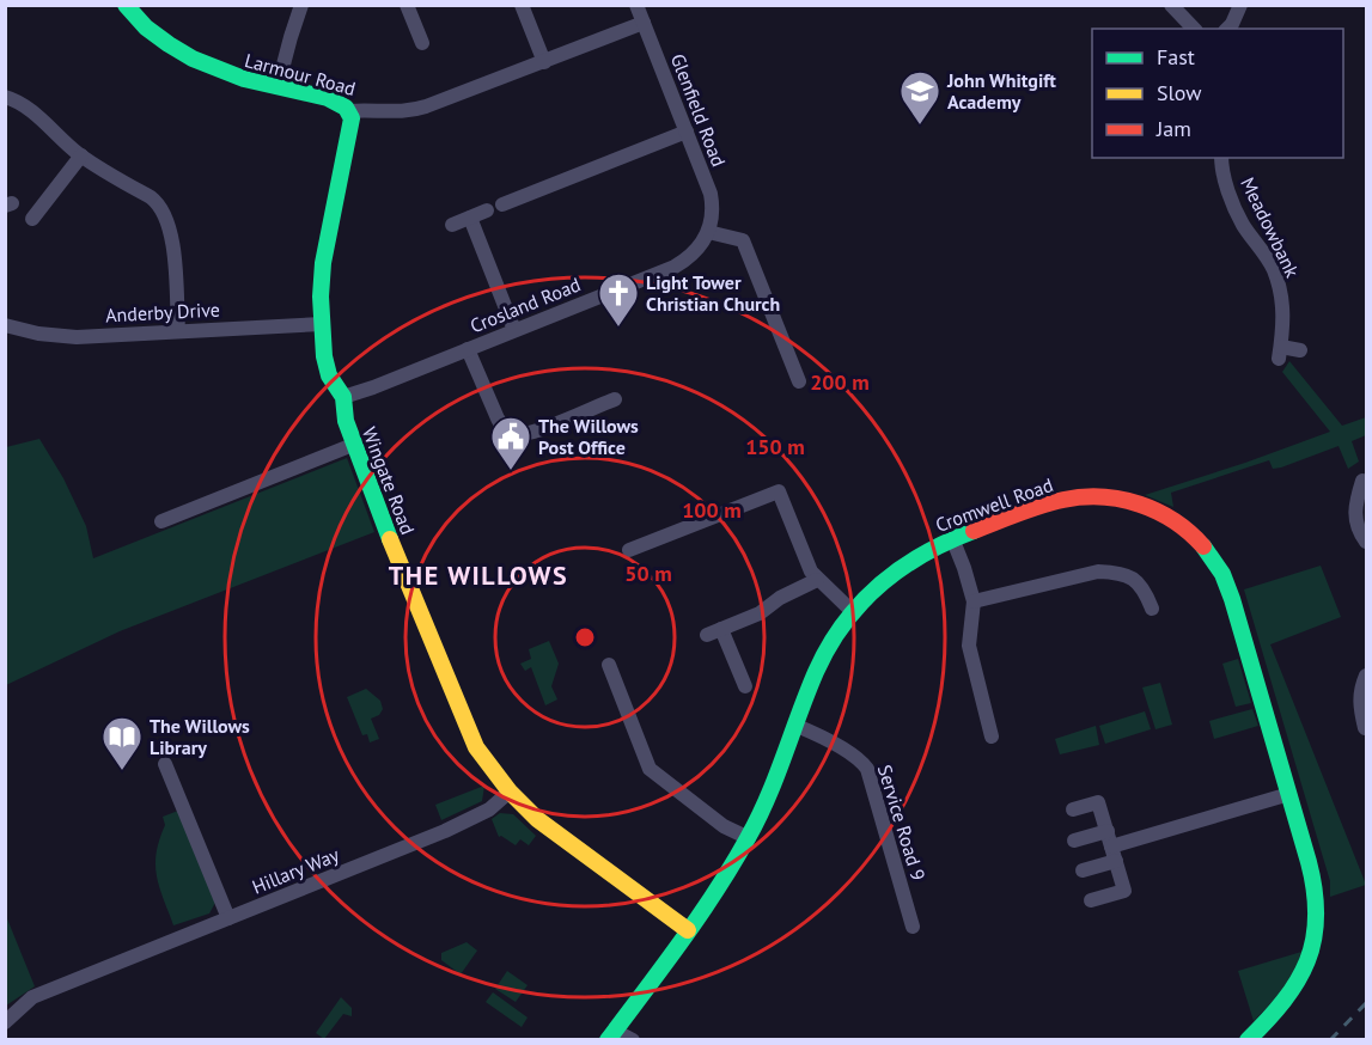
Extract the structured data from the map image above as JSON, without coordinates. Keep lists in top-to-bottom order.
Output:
{
  "streets": {
    "street": [
      "Larmour Road",
      "Glenfield Road",
      "Meadowbank",
      "Crosland Road",
      "Anderby Drive",
      "Wingate Road",
      "Cromwell Road",
      "Service Road 9",
      "Hillary Way"
    ]
  },
  "crossings": [
    ["Larmour Road", "Glenfield Road"],
    ["Larmour Road", "Wingate Road"],
    ["Glenfield Road", "Crosland Road"],
    ["Crosland Road", "Wingate Road"],
    ["Anderby Drive", "Wingate Road"],
    ["Wingate Road", "Cromwell Road"],
    ["Wingate Road", "Hillary Way"],
    ["Cromwell Road", "Service Road 9"]
  ],
  "districts": ["THE WILLOWS"],
  "places": {
    "school or university": ["John Whitgift Academy"],
    "church": ["Light Tower Christian Church"],
    "public building": ["The Willows Post Office"],
    "library": ["The Willows Library"]
  },
  "legend": ["Fast", "Slow", "Jam"],
  "rings": [
    "200 m",
    "150 m",
    "100 m",
    "50 m"
  ]
}
